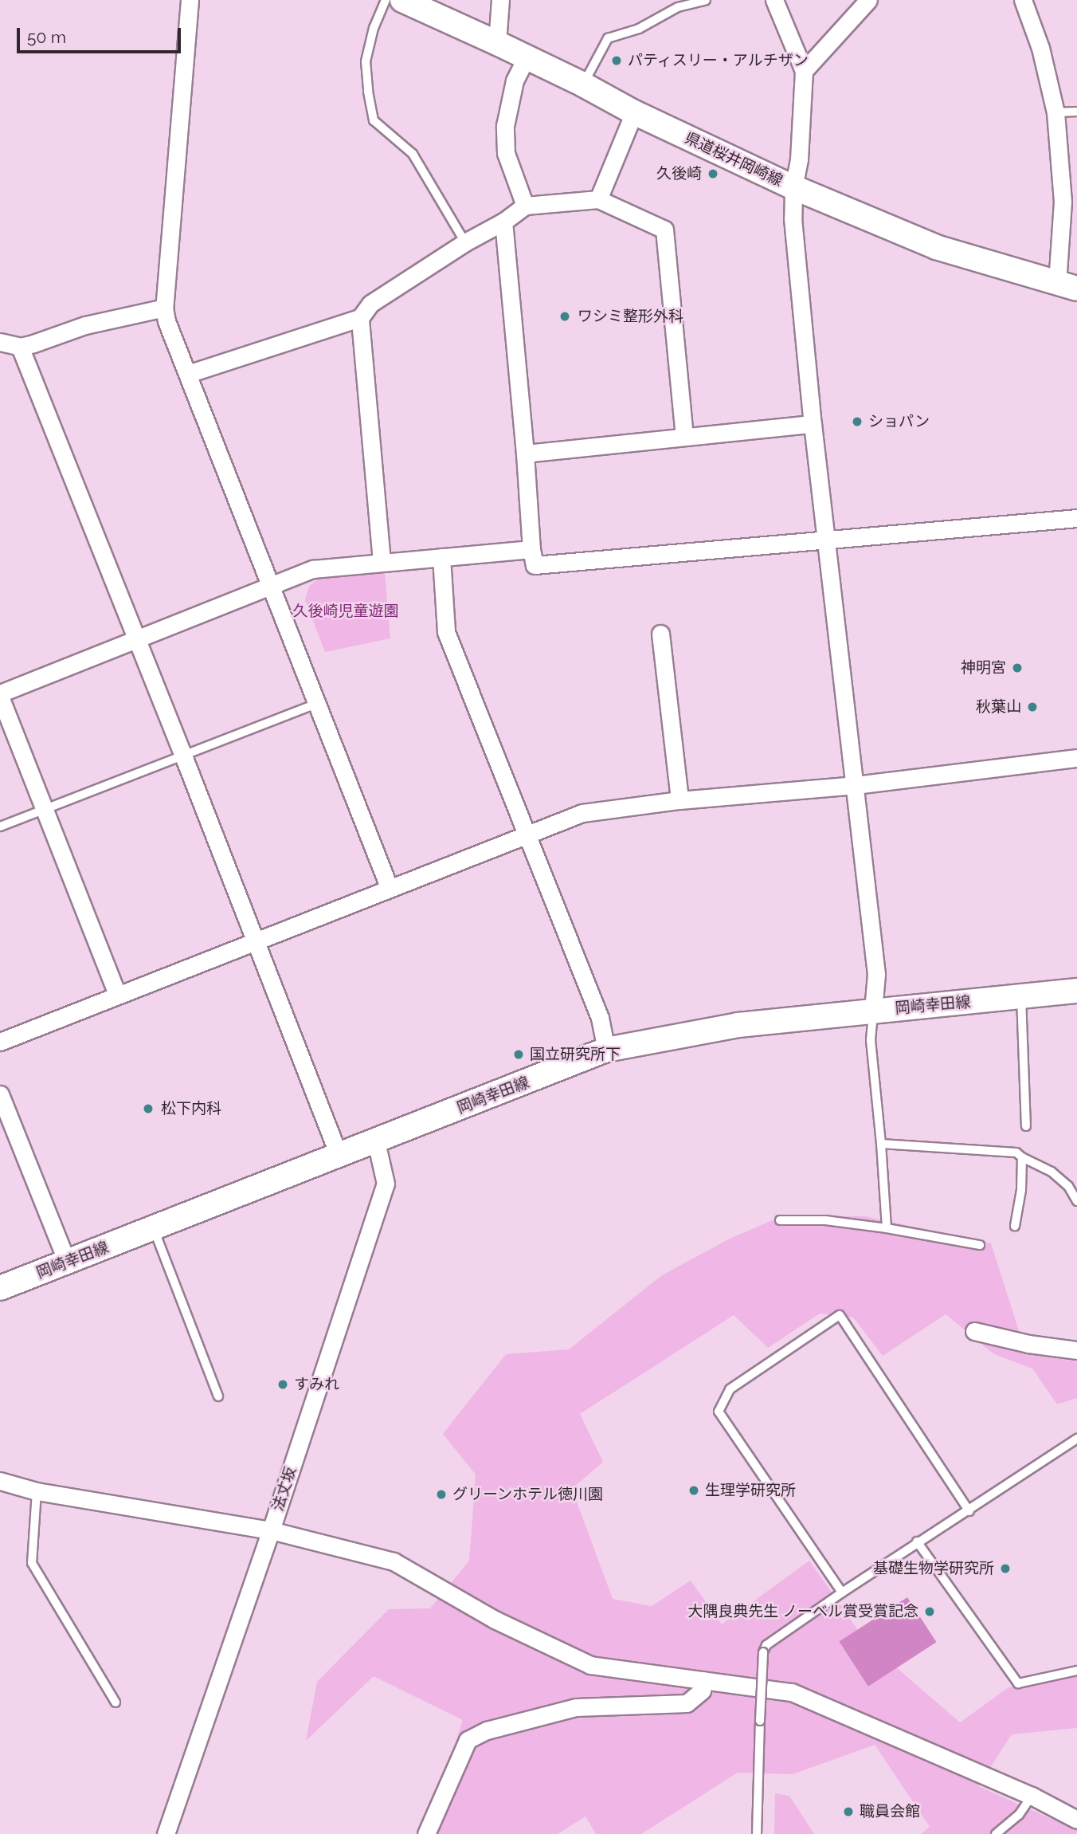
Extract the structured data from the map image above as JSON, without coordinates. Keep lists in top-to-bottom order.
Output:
{
  "streets": {
    "main road": ["県道桜井岡崎線", "岡崎幸田線"],
    "street": ["法丈坂"]
  },
  "crossings": [
    ["岡崎幸田線", "法丈坂"]
  ],
  "parks": ["久後崎児童遊園"],
  "places": [
    "パティスリー・アルチザン",
    "久後崎",
    "ワシミ整形外科",
    "ショパン",
    "神明宮",
    "秋葉山",
    "国立研究所下",
    "松下内科",
    "すみれ",
    "生理学研究所",
    "グリーンホテル徳川園",
    "基礎生物学研究所",
    "大隅良典先生 ノーベル賞受賞記念",
    "職員会館"
  ],
  "scale_bar": "50 m"
}
